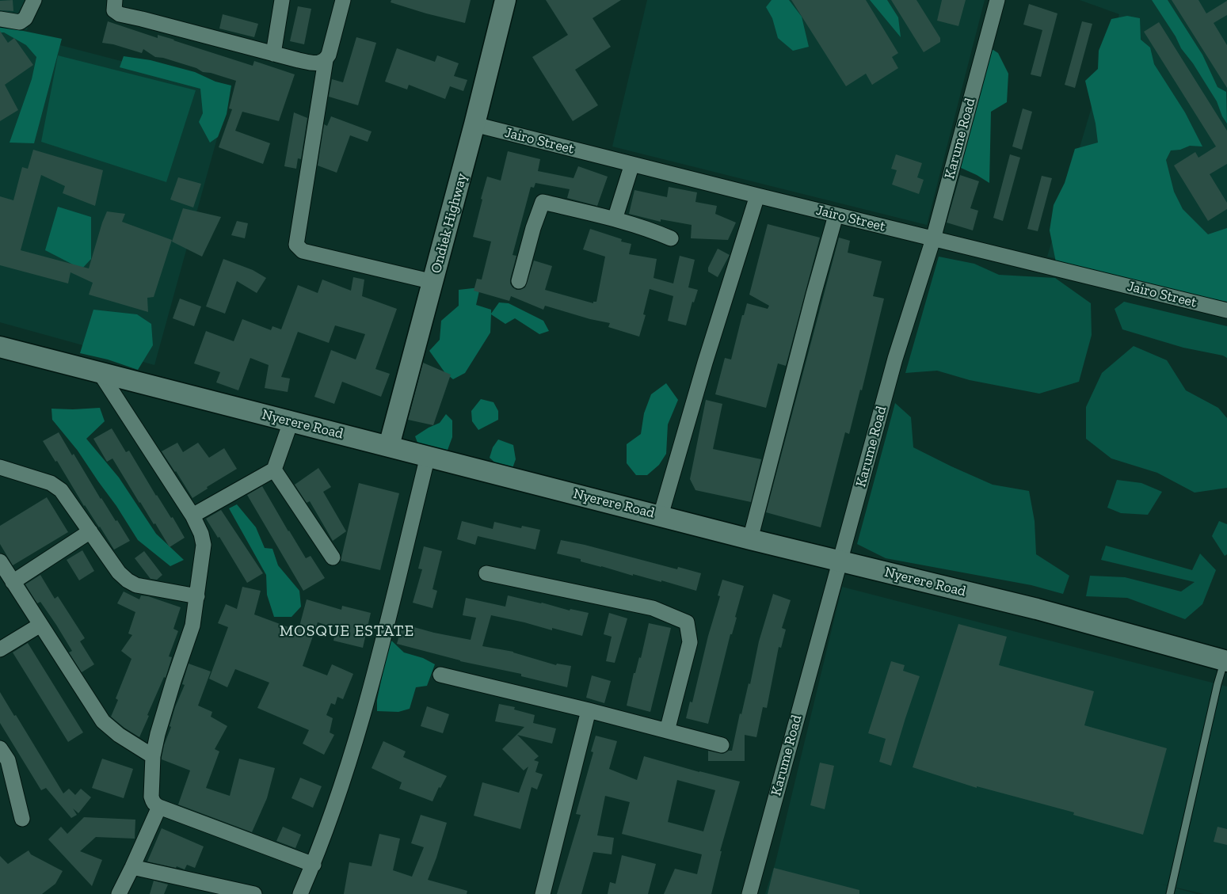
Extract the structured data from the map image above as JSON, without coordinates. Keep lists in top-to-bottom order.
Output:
{
  "streets": {
    "main road": ["Ondiek Highway", "Nyerere Road"],
    "street": ["Karume Road", "Jairo Street"]
  },
  "crossings": [
    ["Karume Road", "Jairo Street"],
    ["Karume Road", "Nyerere Road"],
    ["Jairo Street", "Ondiek Highway"],
    ["Ondiek Highway", "Nyerere Road"]
  ],
  "districts": ["MOSQUE ESTATE"]
}
